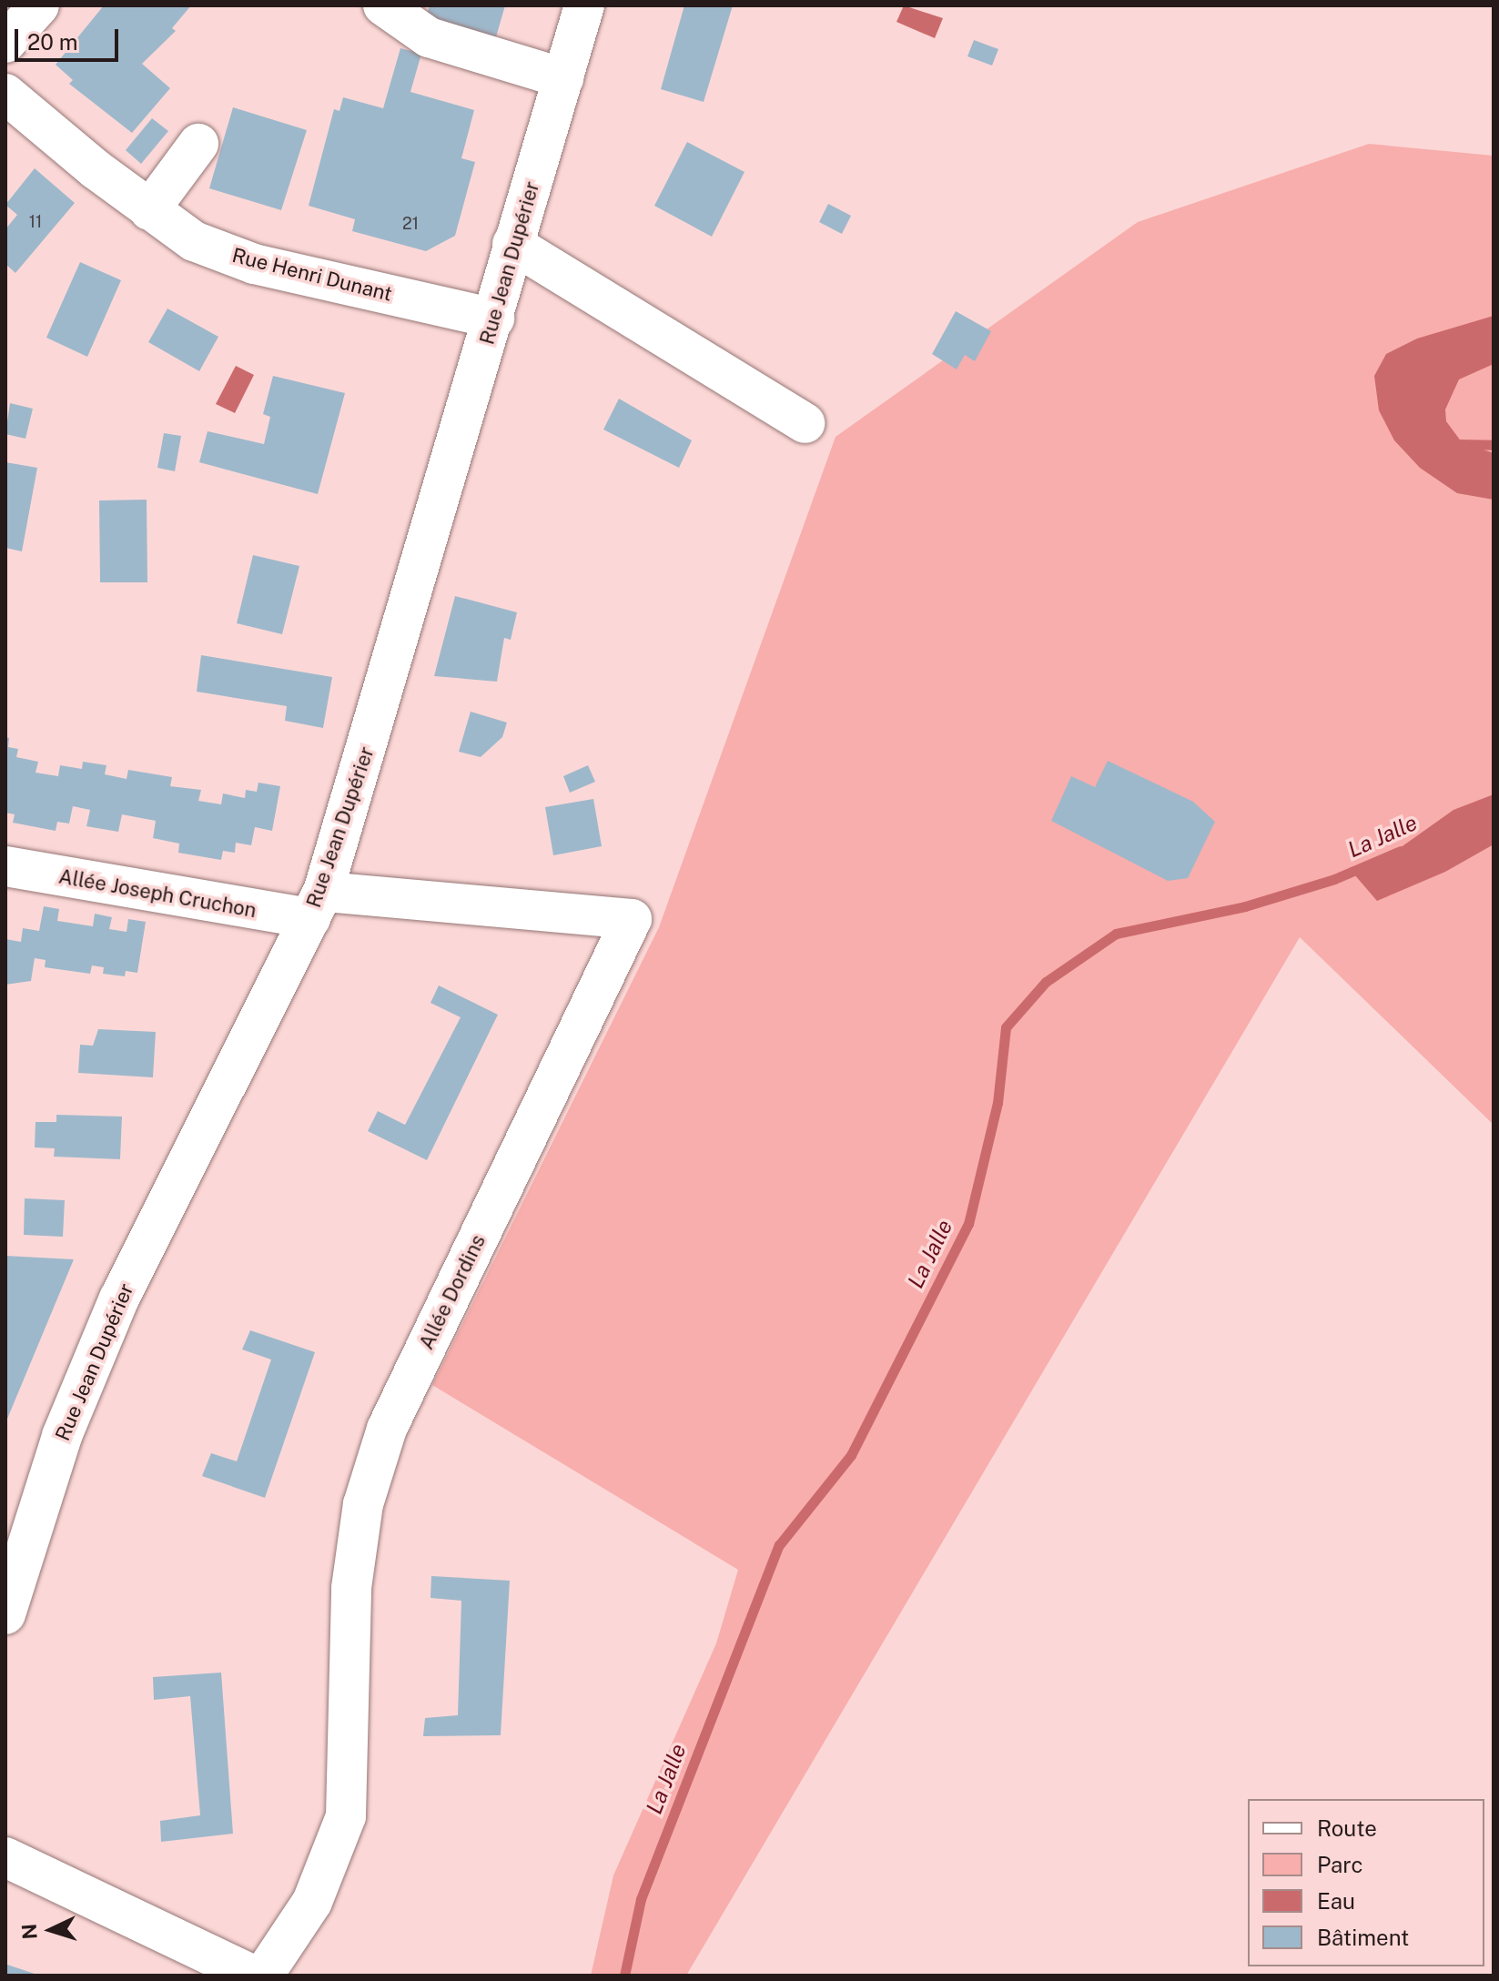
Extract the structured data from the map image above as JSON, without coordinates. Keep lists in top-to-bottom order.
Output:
{
  "streets": {
    "street": [
      "Rue Jean Dupérier",
      "Rue Henri Dunant",
      "Allée Joseph Cruchon",
      "Allée Dordins"
    ]
  },
  "crossings": [
    ["Rue Jean Dupérier", "Rue Henri Dunant"],
    ["Rue Jean Dupérier", "Allée Joseph Cruchon"],
    ["Rue Jean Dupérier", "Allée Dordins"],
    ["Allée Joseph Cruchon", "Allée Dordins"]
  ],
  "water": ["La Jalle"],
  "house_numbers": ["11", "21"],
  "legend": [
    "Route",
    "Parc",
    "Eau",
    "Bâtiment"
  ],
  "scale_bar": "20 m",
  "north": "left"
}
